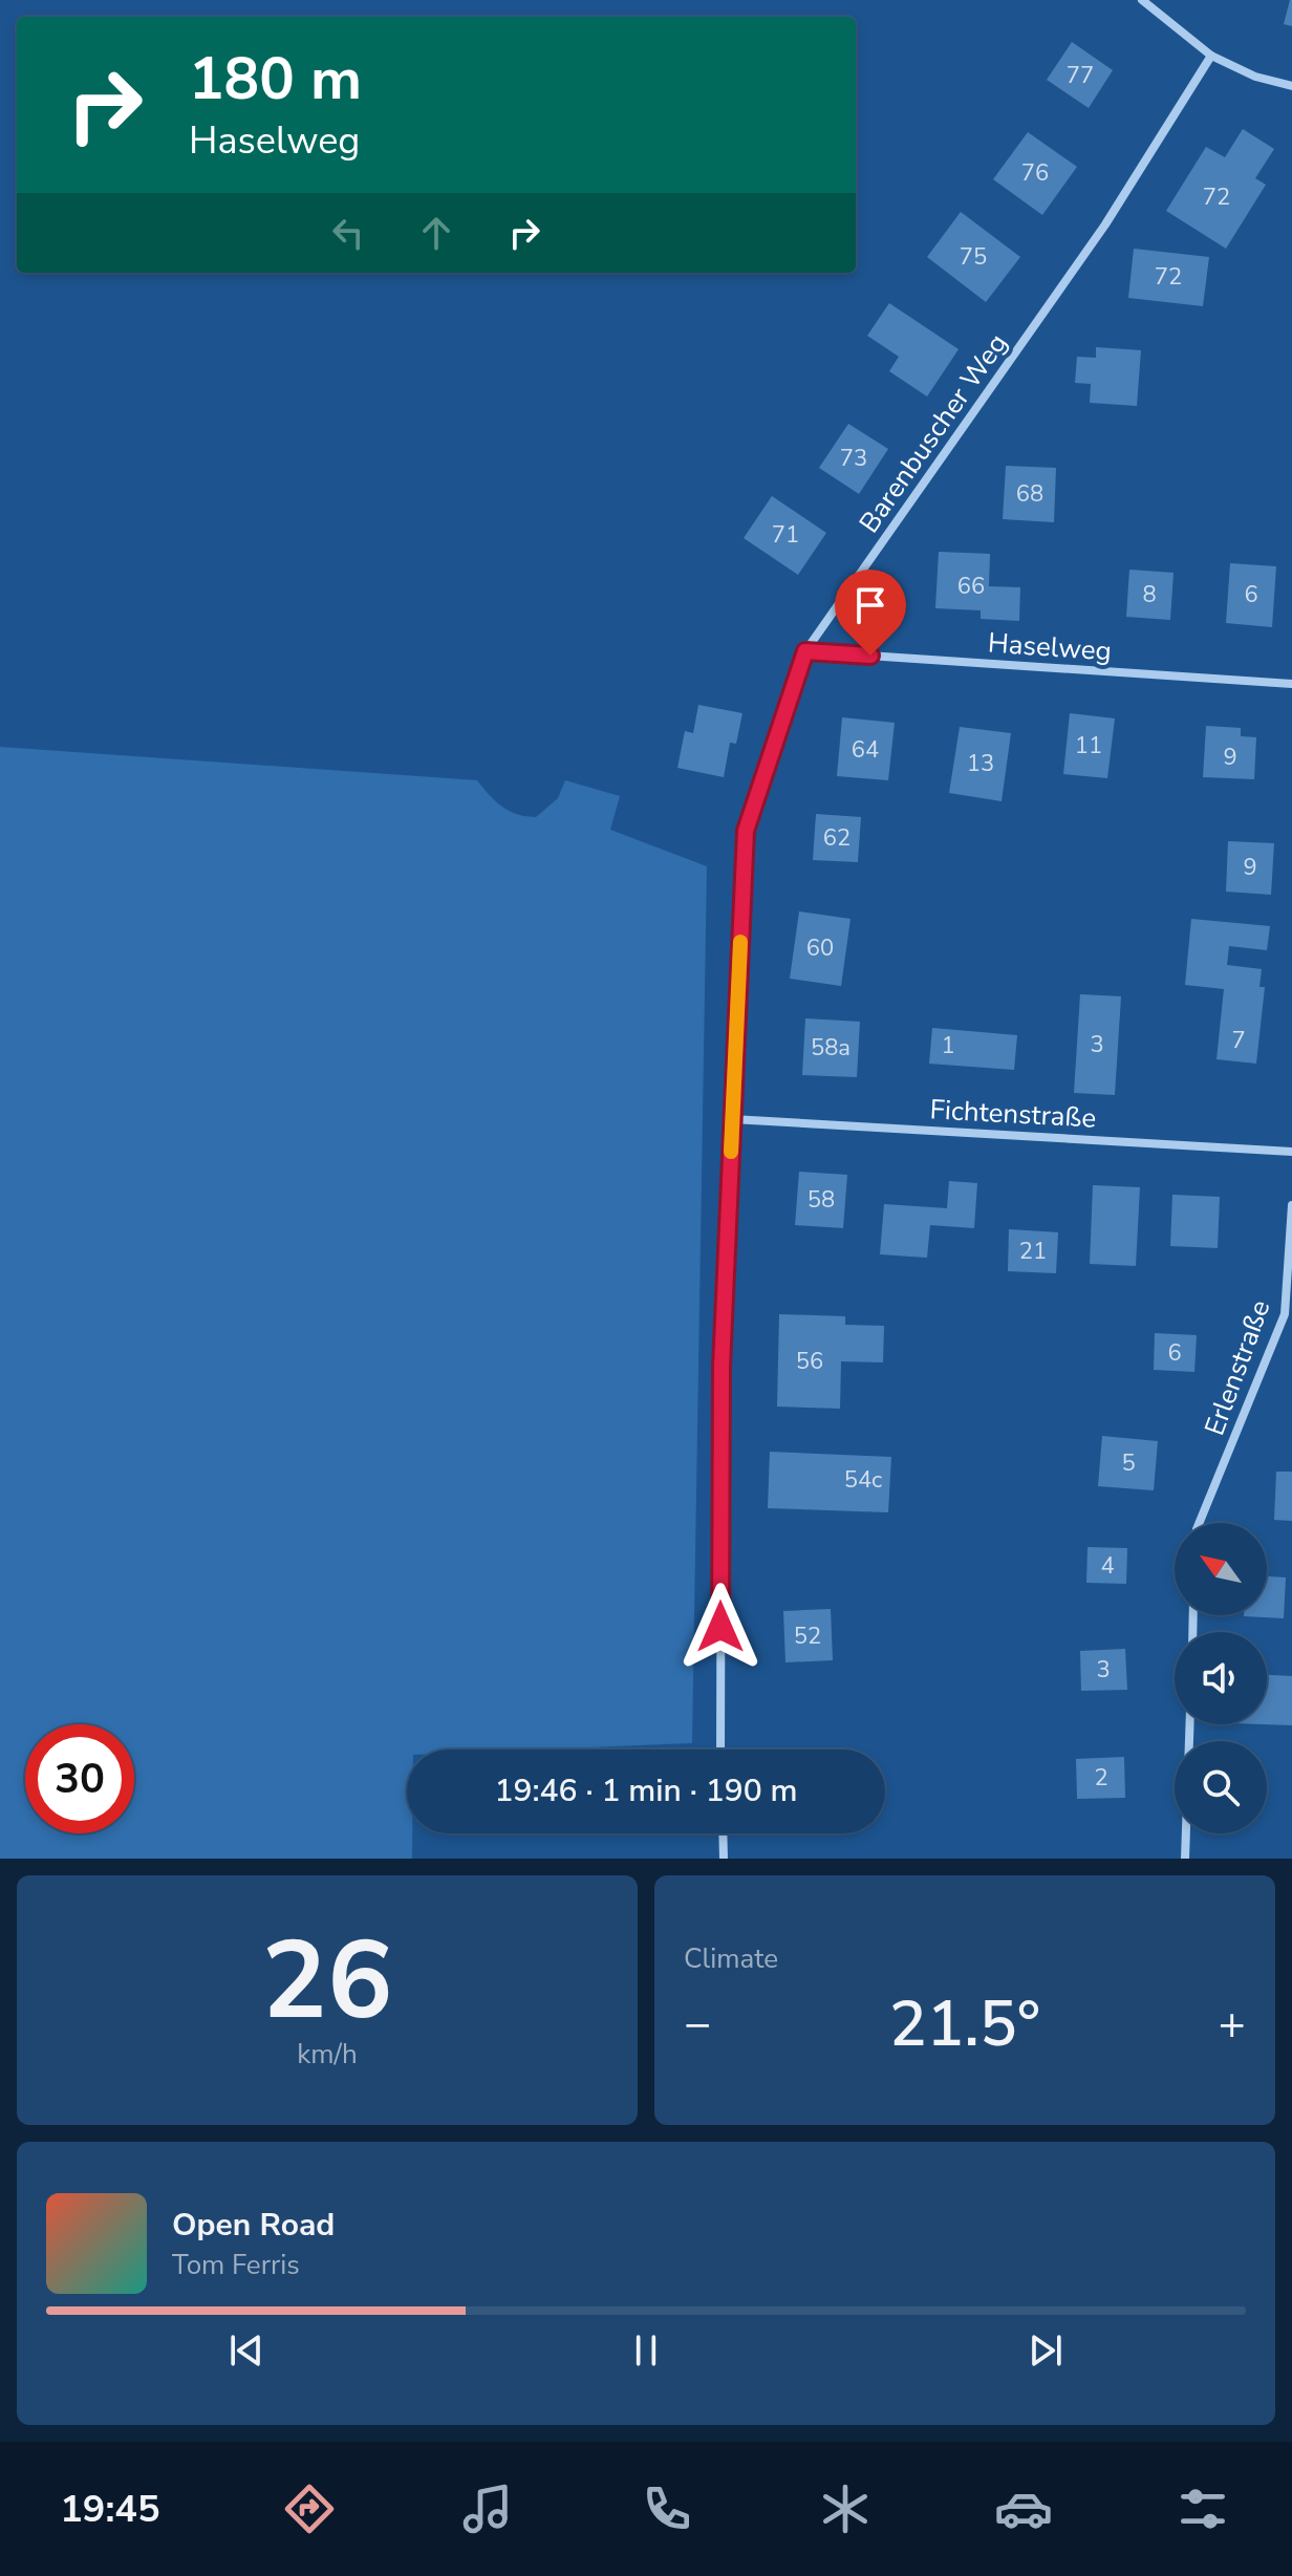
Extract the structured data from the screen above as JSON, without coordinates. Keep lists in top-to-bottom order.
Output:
{
  "streets": {
    "street": [
      "Barenbuscher Weg",
      "Haselweg",
      "Fichtenstraße",
      "Erlenstraße"
    ]
  },
  "crossings": [
    ["Barenbuscher Weg", "Haselweg"],
    ["Barenbuscher Weg", "Fichtenstraße"]
  ],
  "house_numbers": [
    "77",
    "76",
    "72",
    "75",
    "72",
    "73",
    "68",
    "71",
    "66",
    "8",
    "6",
    "11",
    "64",
    "9",
    "13",
    "62",
    "9",
    "60",
    "7",
    "3",
    "1",
    "58a",
    "58",
    "21",
    "6",
    "56",
    "5",
    "54c",
    "4",
    "52",
    "3",
    "2"
  ],
  "north": "top left",
  "page": {
    "turn": ["180 m", "Haselweg"],
    "limit": "30",
    "trip": "19:46 · 1 min · 190 m",
    "tile": [
      ["26", "km/h"],
      "Climate"
    ],
    "heat": ["−", "21.5°", "+"],
    "song": ["Open Road", "Tom Ferris"],
    "tabs": "19:45"
  }
}
